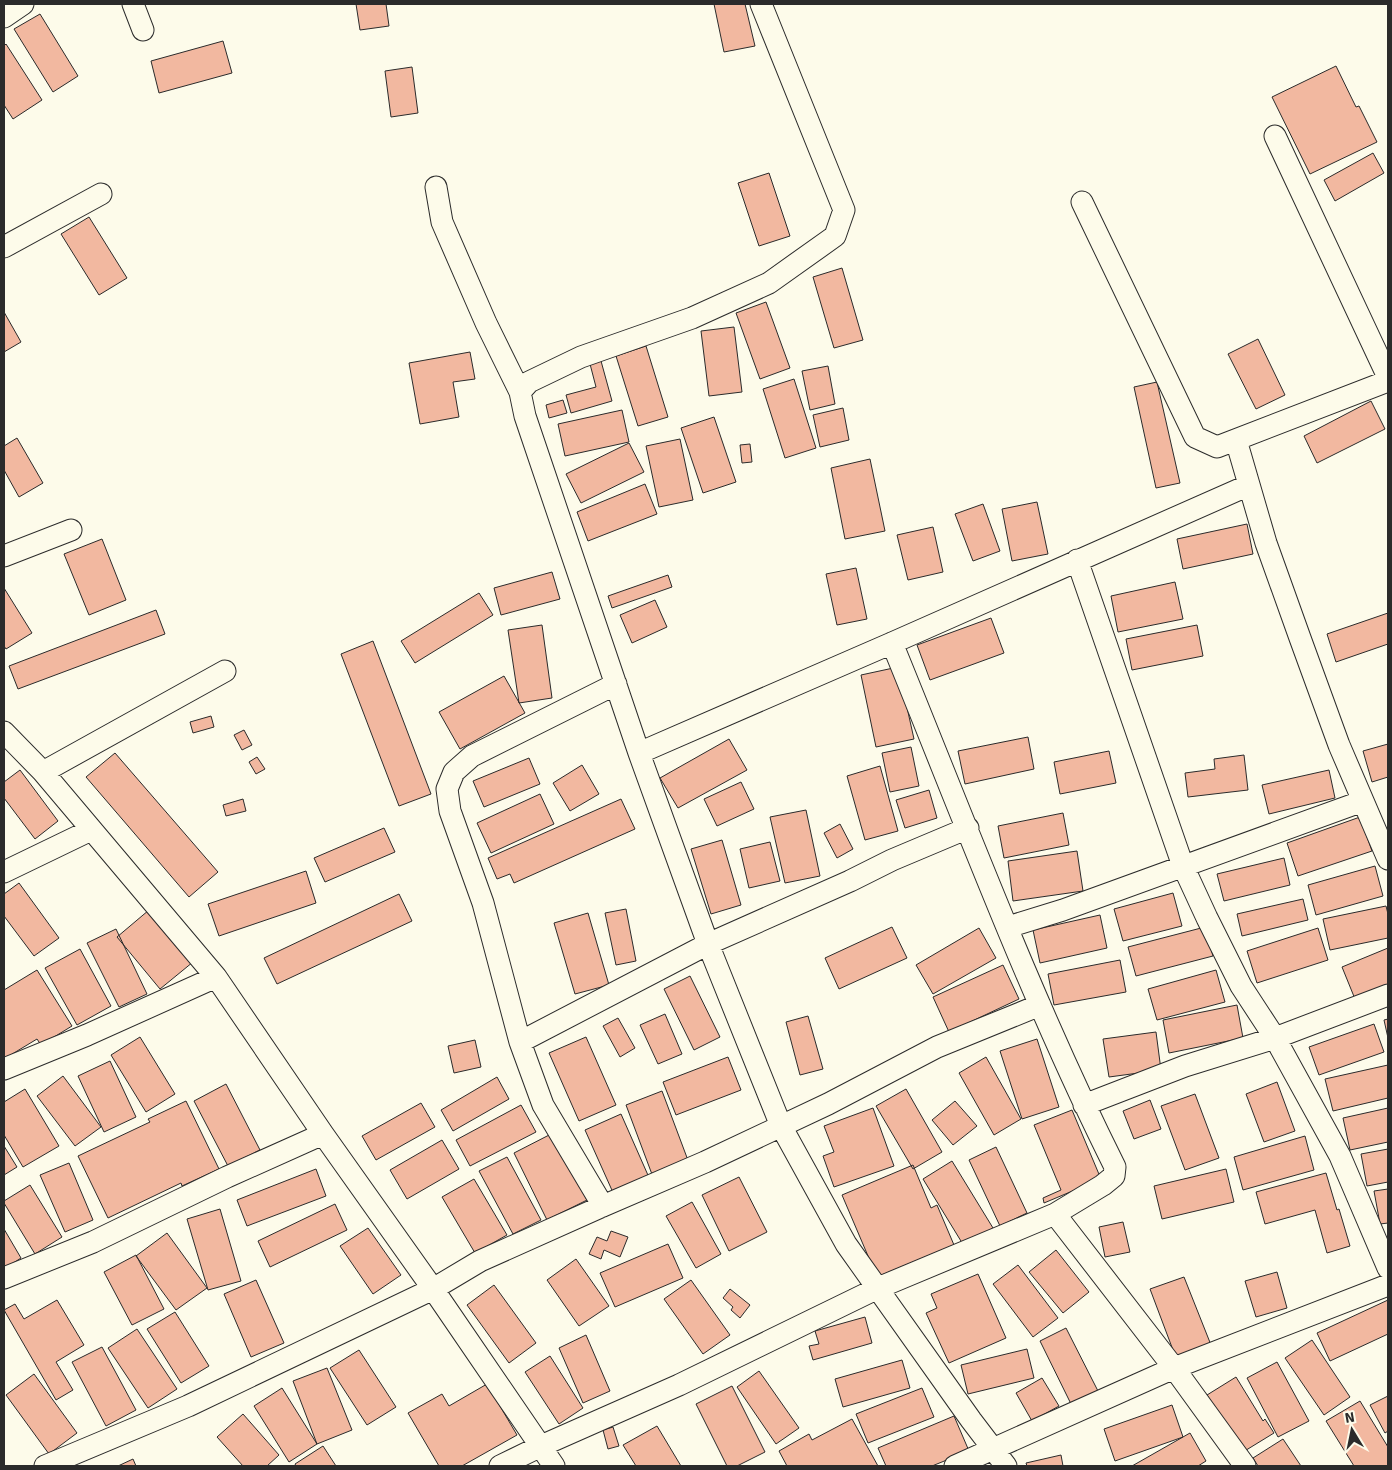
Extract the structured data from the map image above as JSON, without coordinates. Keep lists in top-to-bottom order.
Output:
{
  "north": "top"
}
